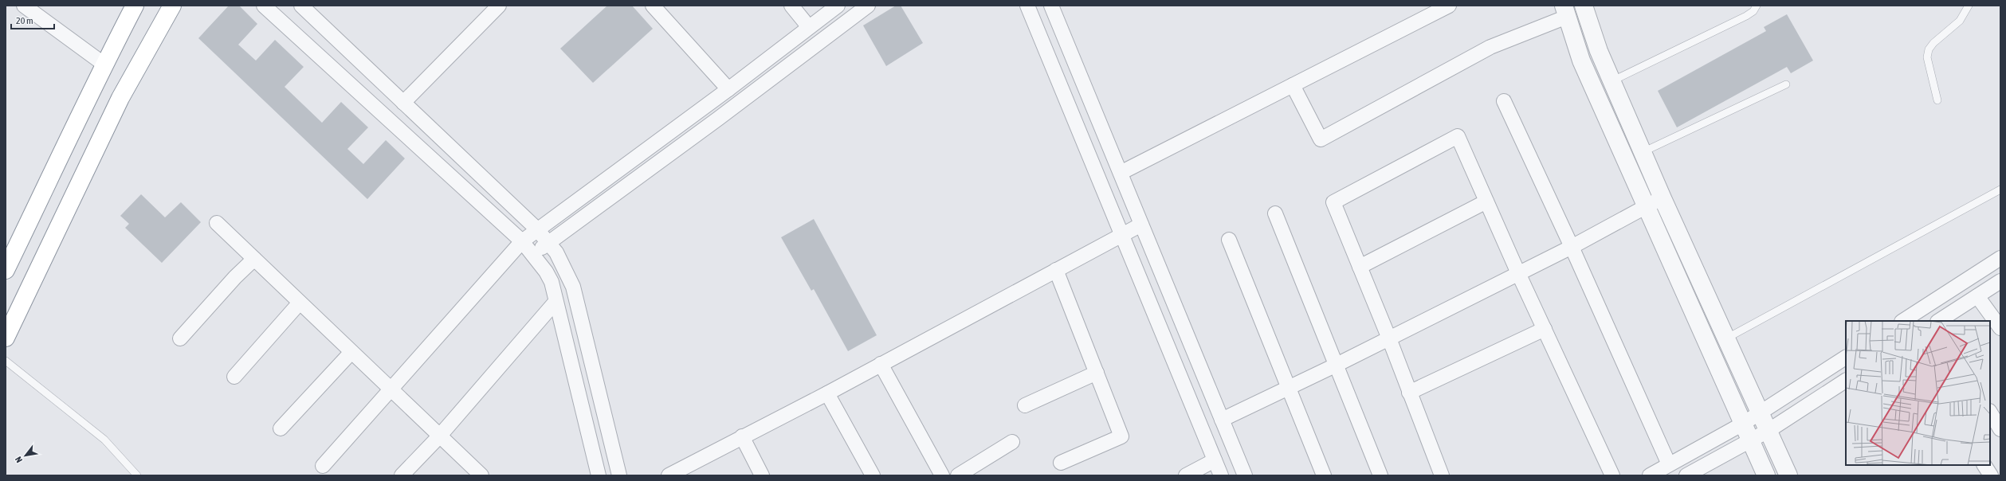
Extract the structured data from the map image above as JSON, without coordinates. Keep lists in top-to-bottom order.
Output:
{
  "scale_bar": "20 m",
  "north": "bottom left"
}
